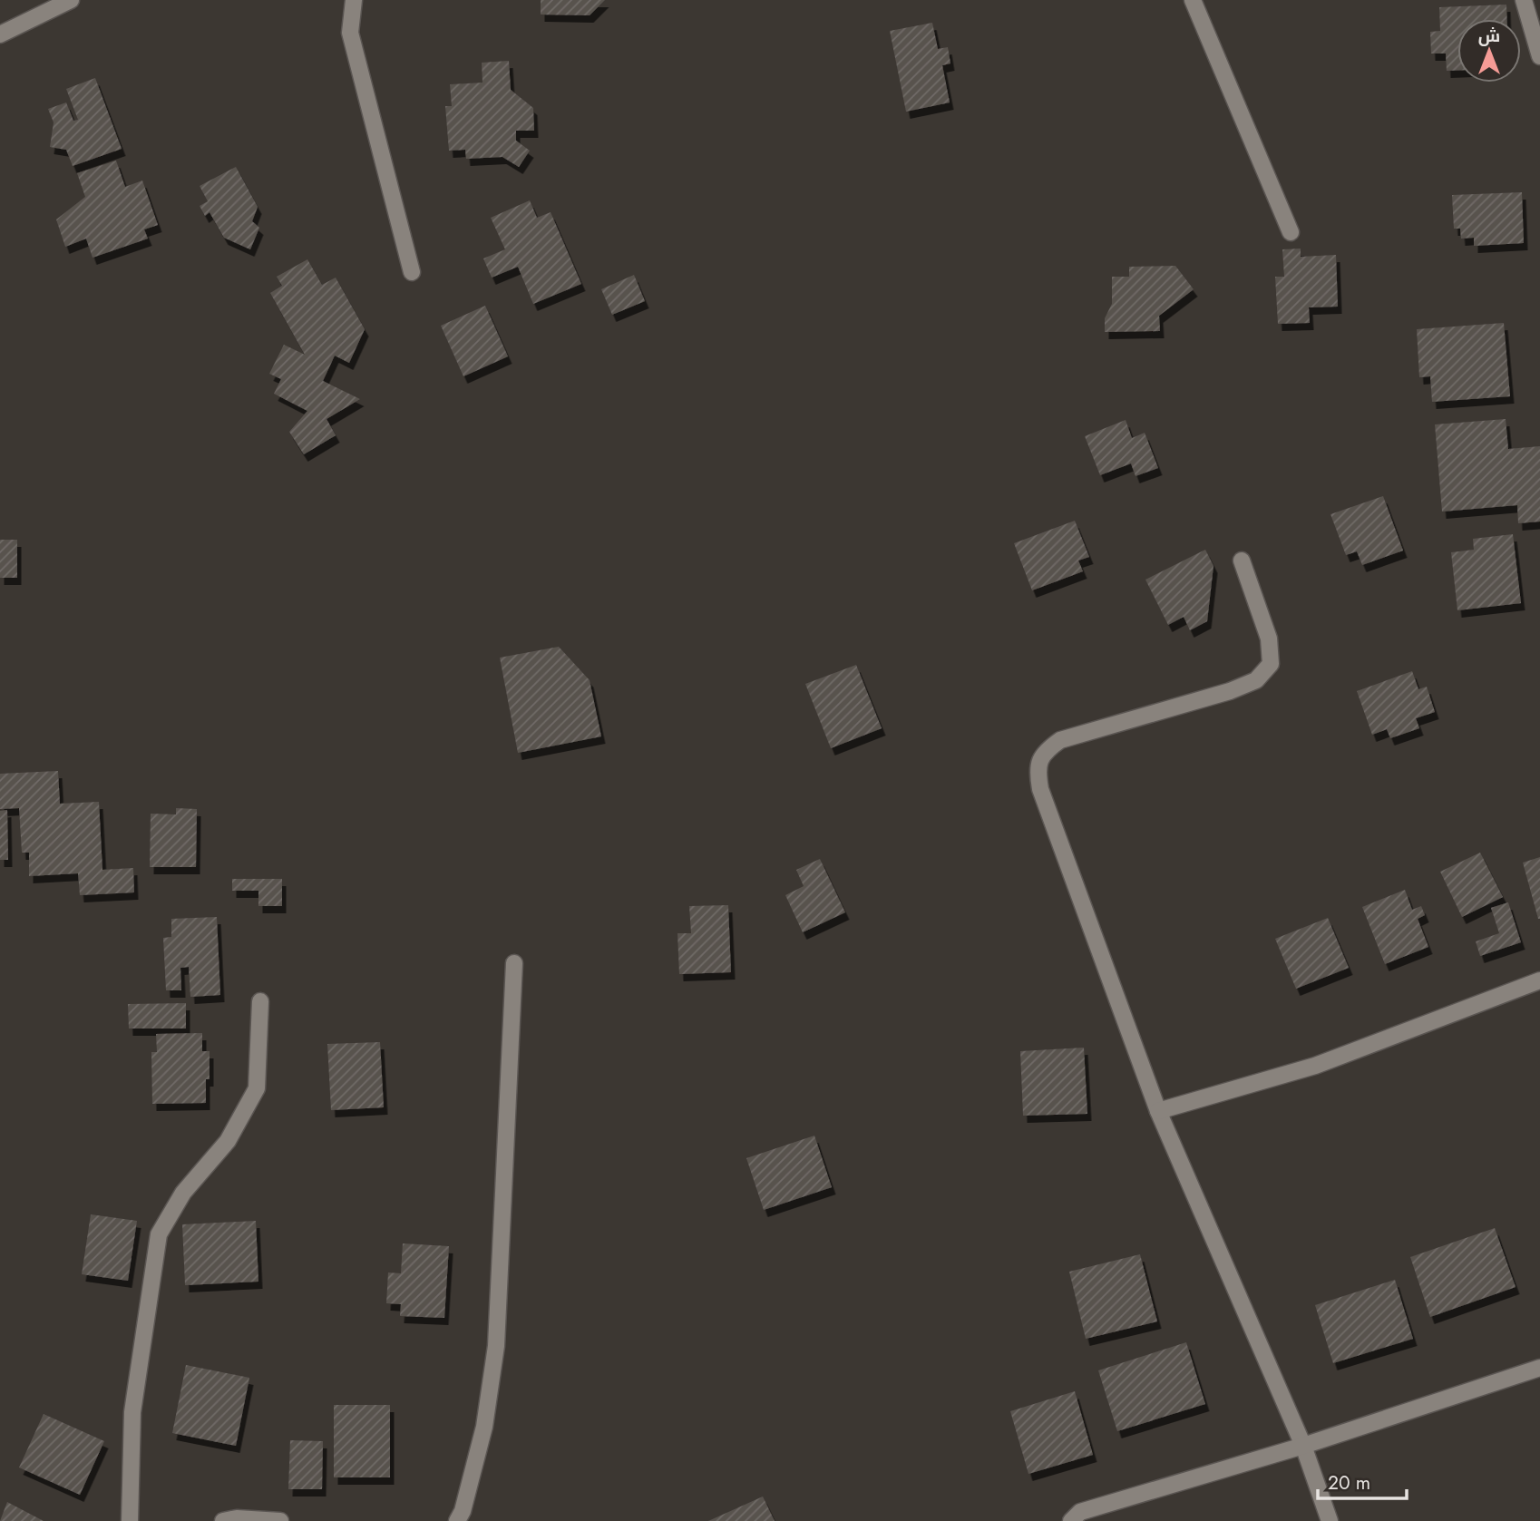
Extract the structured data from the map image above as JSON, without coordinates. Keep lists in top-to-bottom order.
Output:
{
  "scale_bar": "20 m",
  "north": "top"
}
